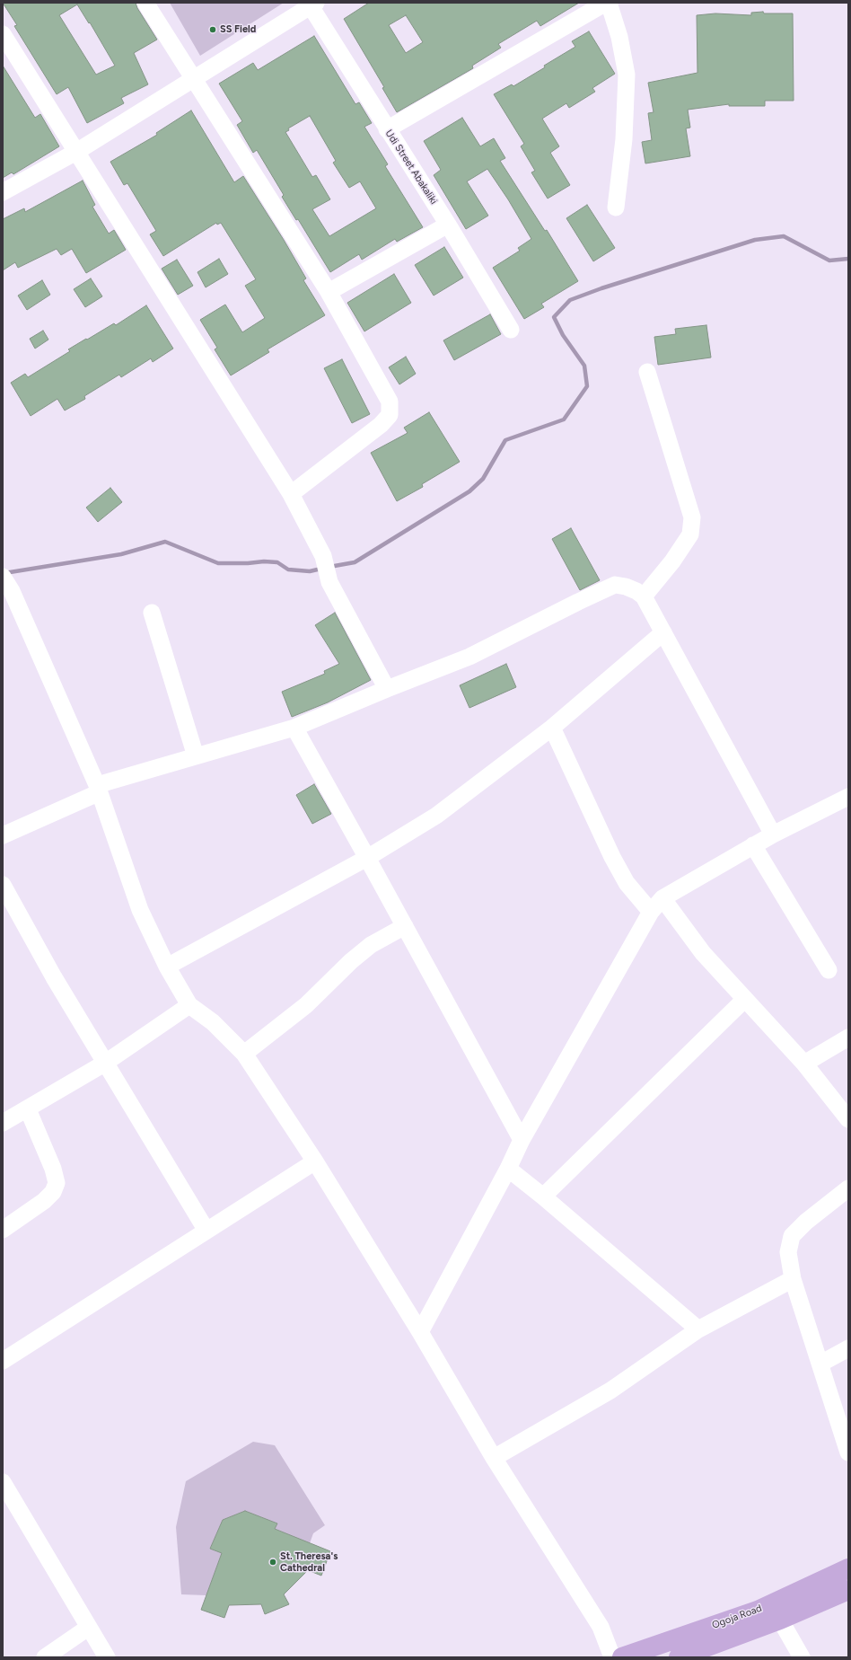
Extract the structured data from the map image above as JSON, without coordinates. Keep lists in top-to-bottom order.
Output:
{
  "streets": {
    "main road": ["Ogoja Road"],
    "street": ["Udi Street Abakaliki"]
  },
  "places": ["SS Field", "St. Theresa's Cathedral"]
}
